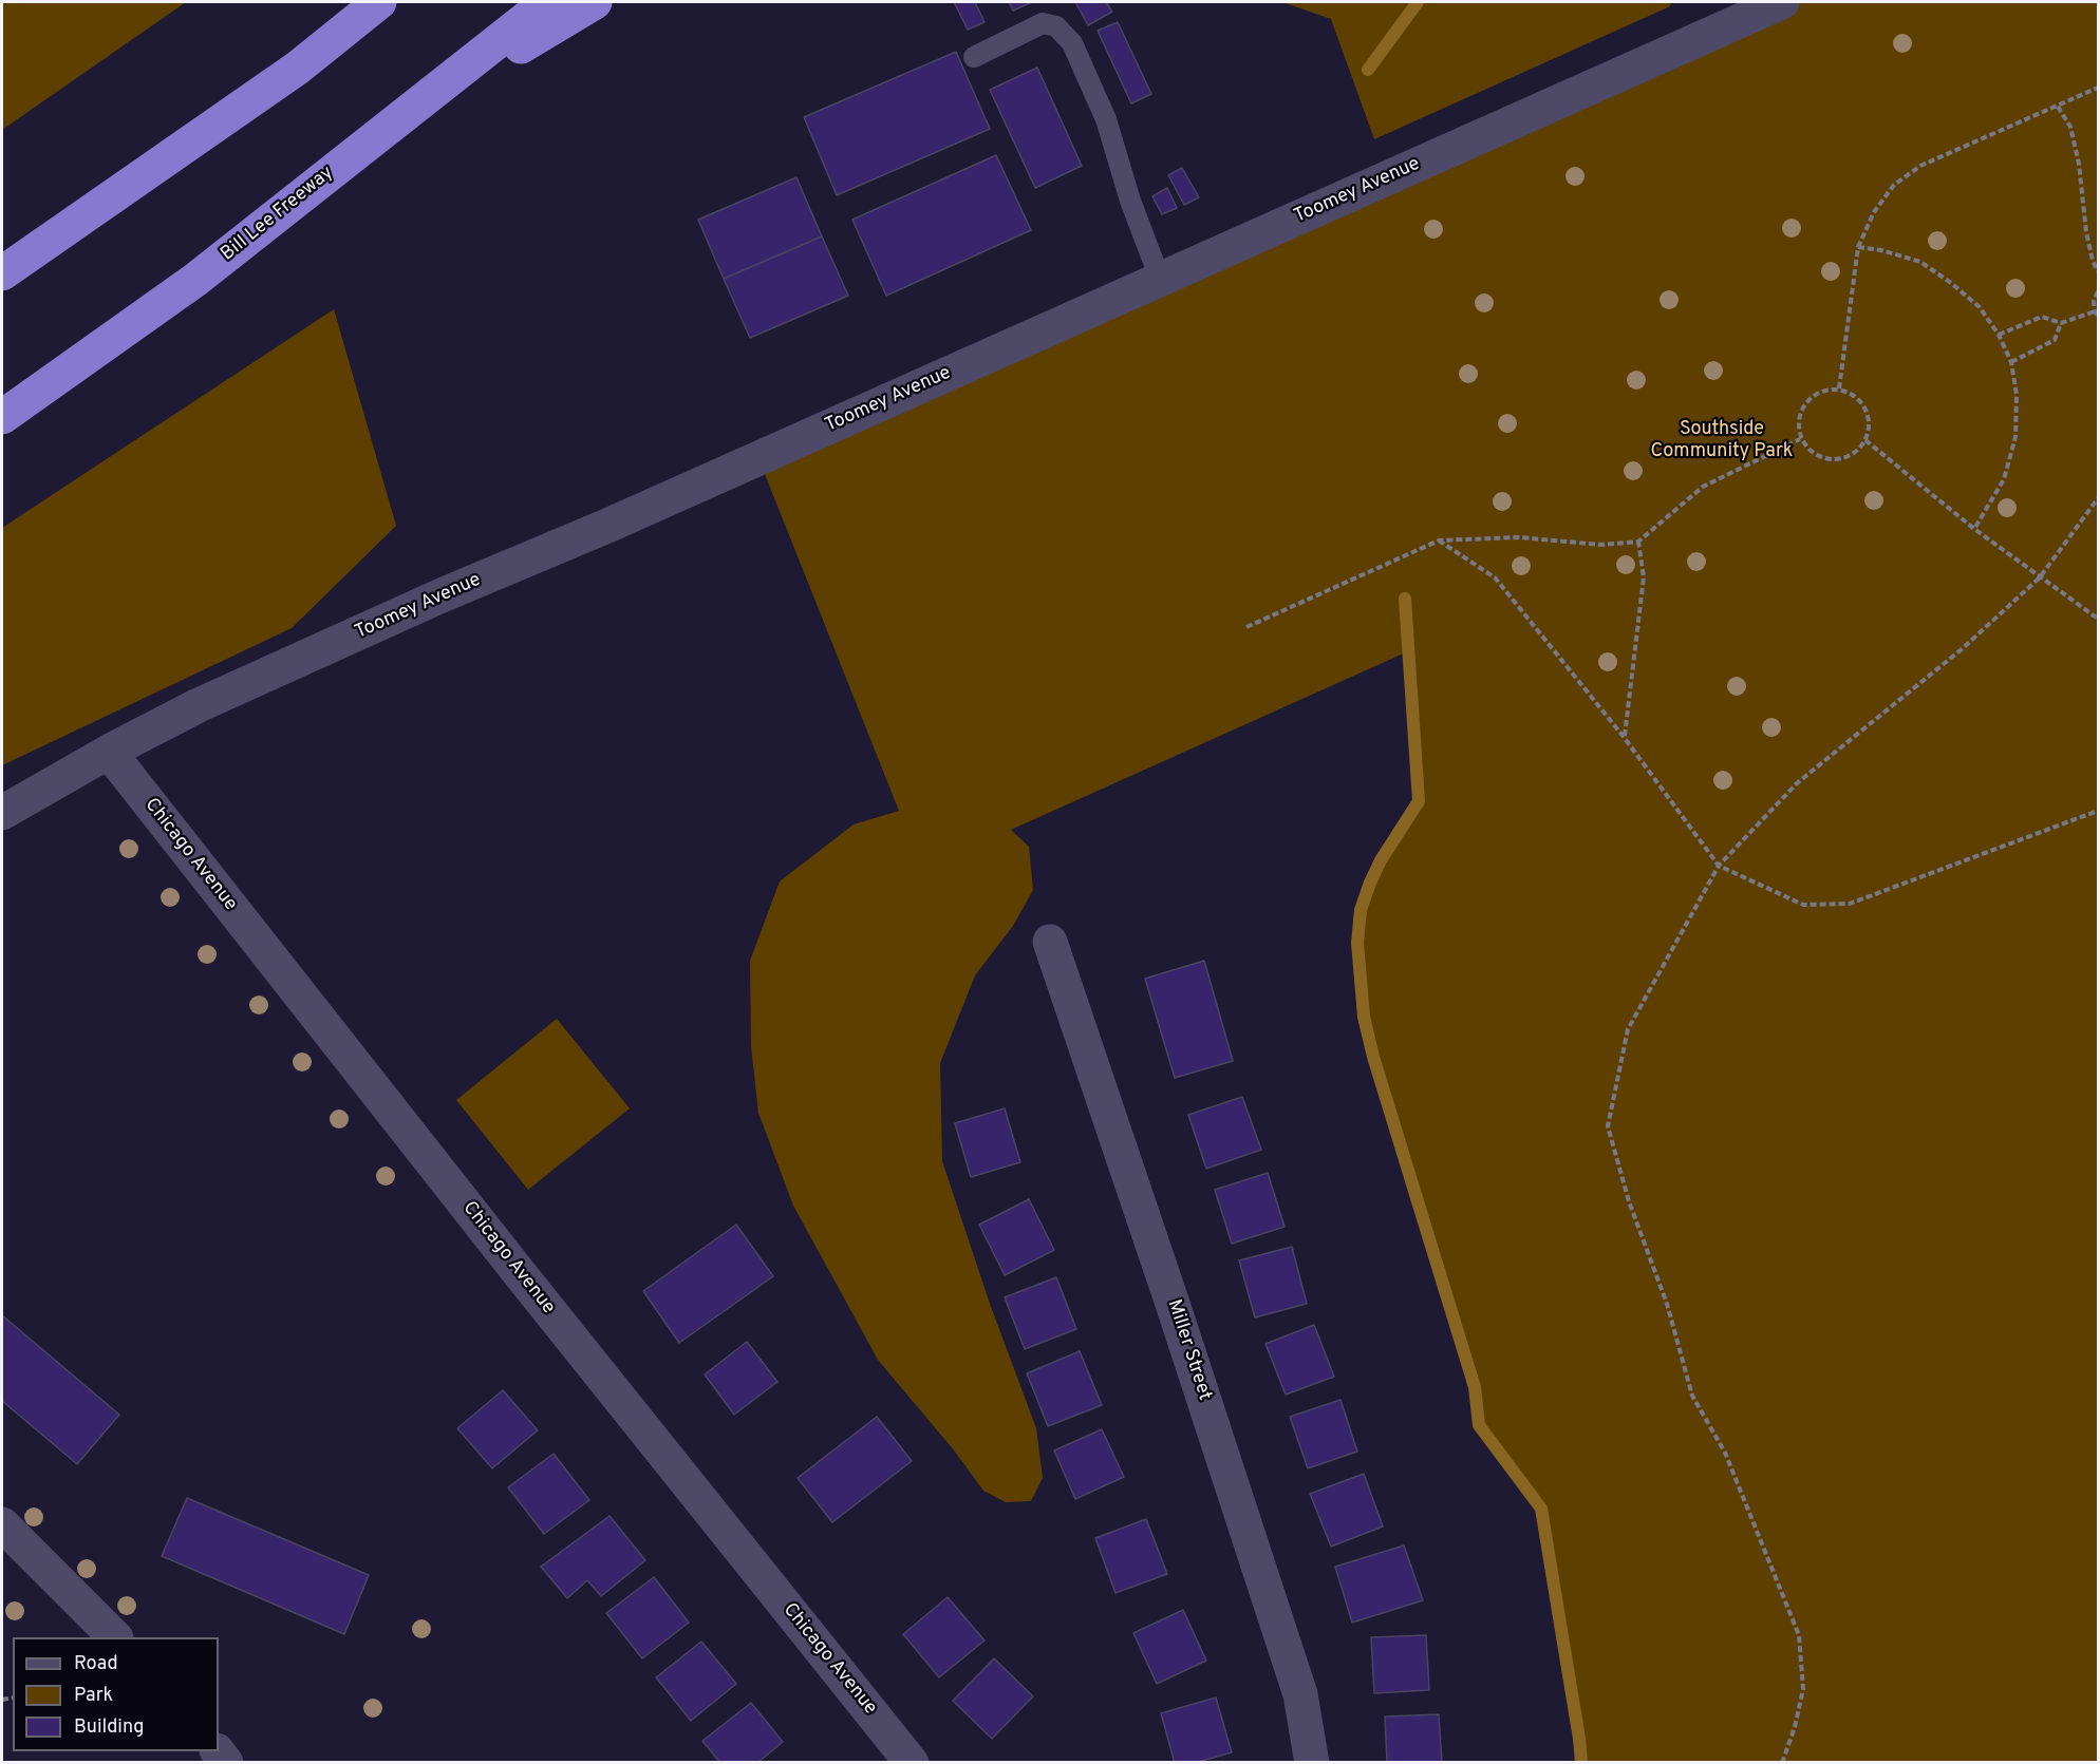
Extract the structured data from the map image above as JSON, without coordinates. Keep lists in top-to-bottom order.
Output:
{
  "streets": {
    "highway": ["Bill Lee Freeway"],
    "street": ["Toomey Avenue", "Chicago Avenue", "Miller Street"]
  },
  "crossings": [
    ["Toomey Avenue", "Chicago Avenue"]
  ],
  "parks": ["Southside Community Park"],
  "legend": ["Road", "Park", "Building"]
}
